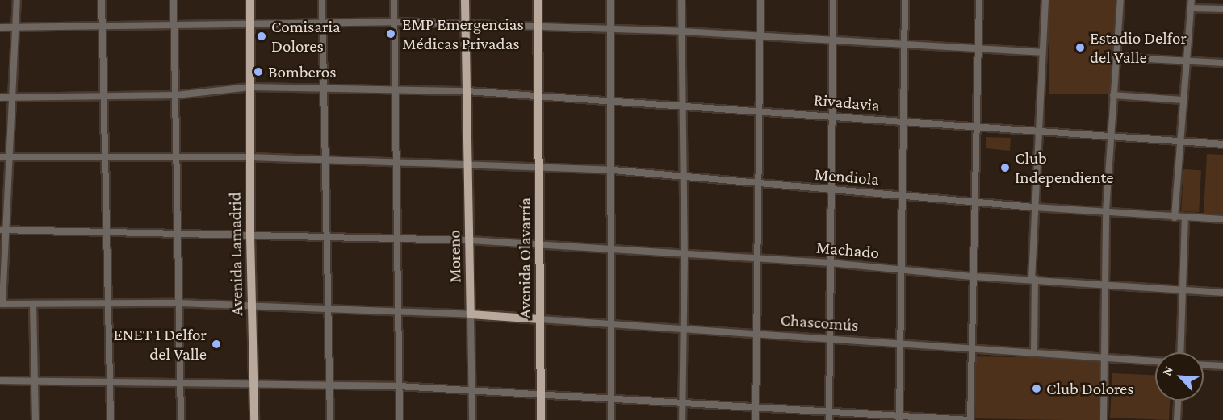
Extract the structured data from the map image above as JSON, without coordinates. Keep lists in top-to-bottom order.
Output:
{
  "streets": {
    "main road": [
      "Avenida Lamadrid",
      "Moreno",
      "Avenida Olavarría",
      "Chascomús"
    ],
    "street": ["Rivadavia", "Mendiola", "Machado"]
  },
  "crossings": [
    ["Rivadavia", "Avenida Lamadrid"],
    ["Rivadavia", "Moreno"],
    ["Rivadavia", "Avenida Olavarría"],
    ["Mendiola", "Avenida Lamadrid"],
    ["Mendiola", "Moreno"],
    ["Mendiola", "Avenida Olavarría"],
    ["Machado", "Avenida Lamadrid"],
    ["Machado", "Moreno"],
    ["Machado", "Avenida Olavarría"],
    ["Moreno", "Chascomús"],
    ["Avenida Olavarría", "Chascomús"]
  ],
  "places": [
    "EMP Emergencias Médicas Privadas",
    "Comisaria Dolores",
    "Estadio Delfor del Valle",
    "Bomberos",
    "Club Independiente",
    "ENET 1 Delfor del Valle",
    "Club Dolores"
  ],
  "north": "top left"
}
